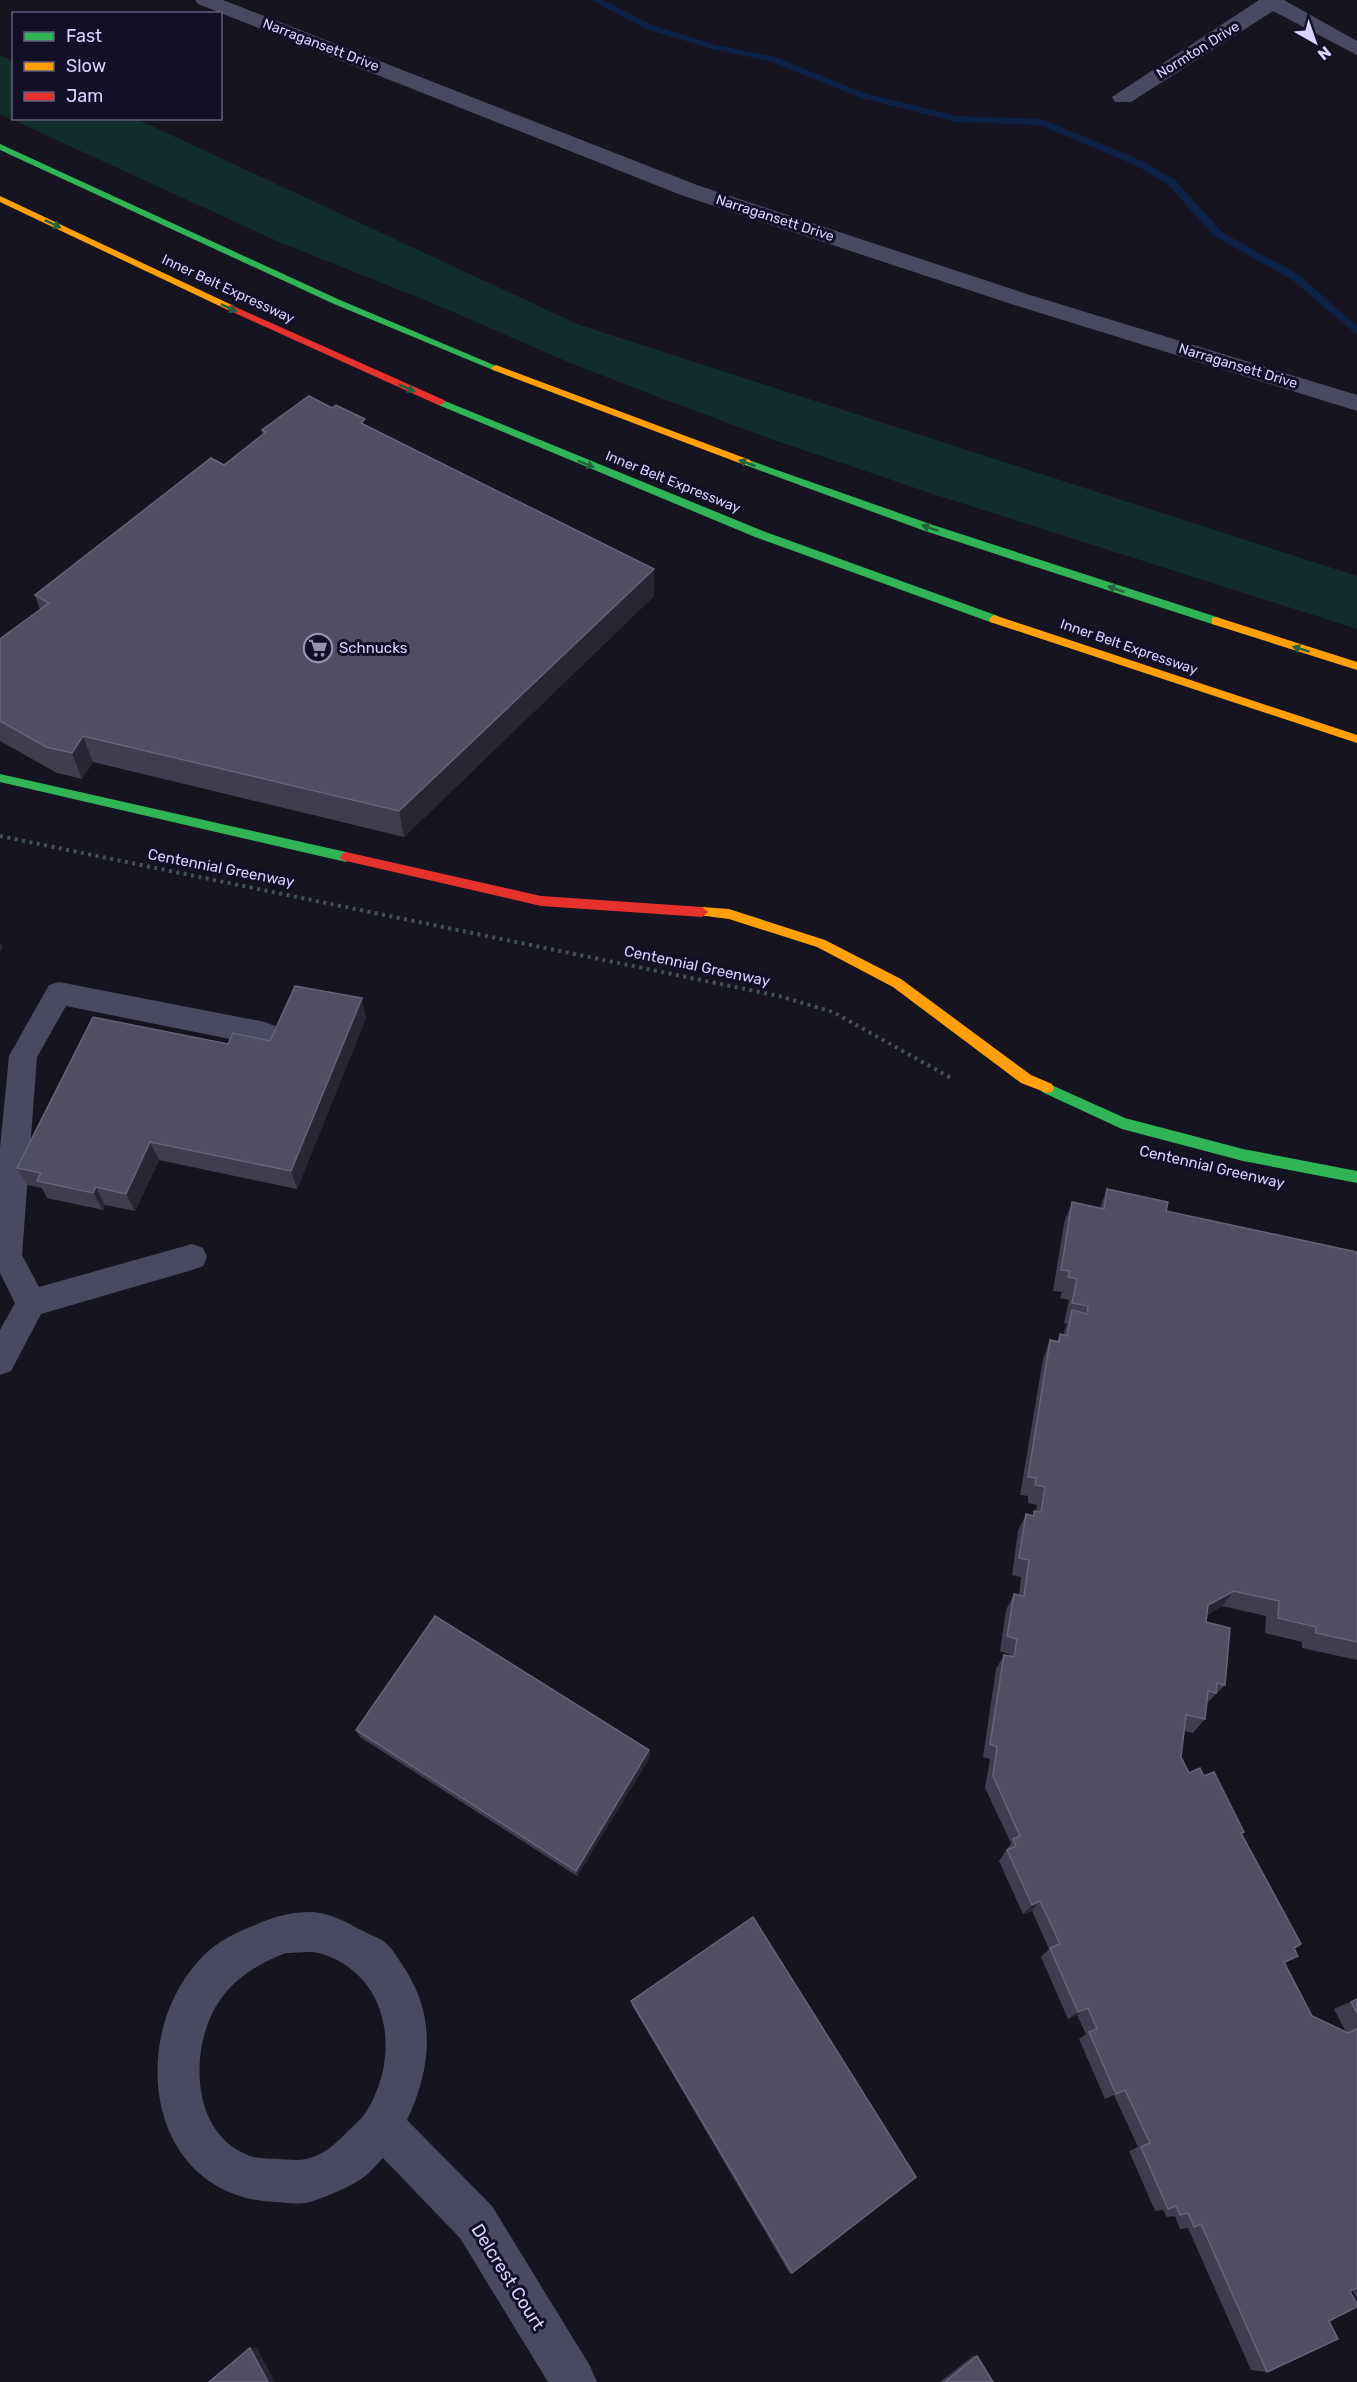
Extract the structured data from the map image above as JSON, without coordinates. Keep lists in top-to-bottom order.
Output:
{
  "streets": {
    "main road": ["Inner Belt Expressway"],
    "street": ["Narragansett Drive", "Normton Drive", "Delcrest Court"],
    "path": ["Centennial Greenway"]
  },
  "places": {
    "supermarket": ["Schnucks"]
  },
  "legend": ["Fast", "Slow", "Jam"],
  "north": "bottom right"
}
